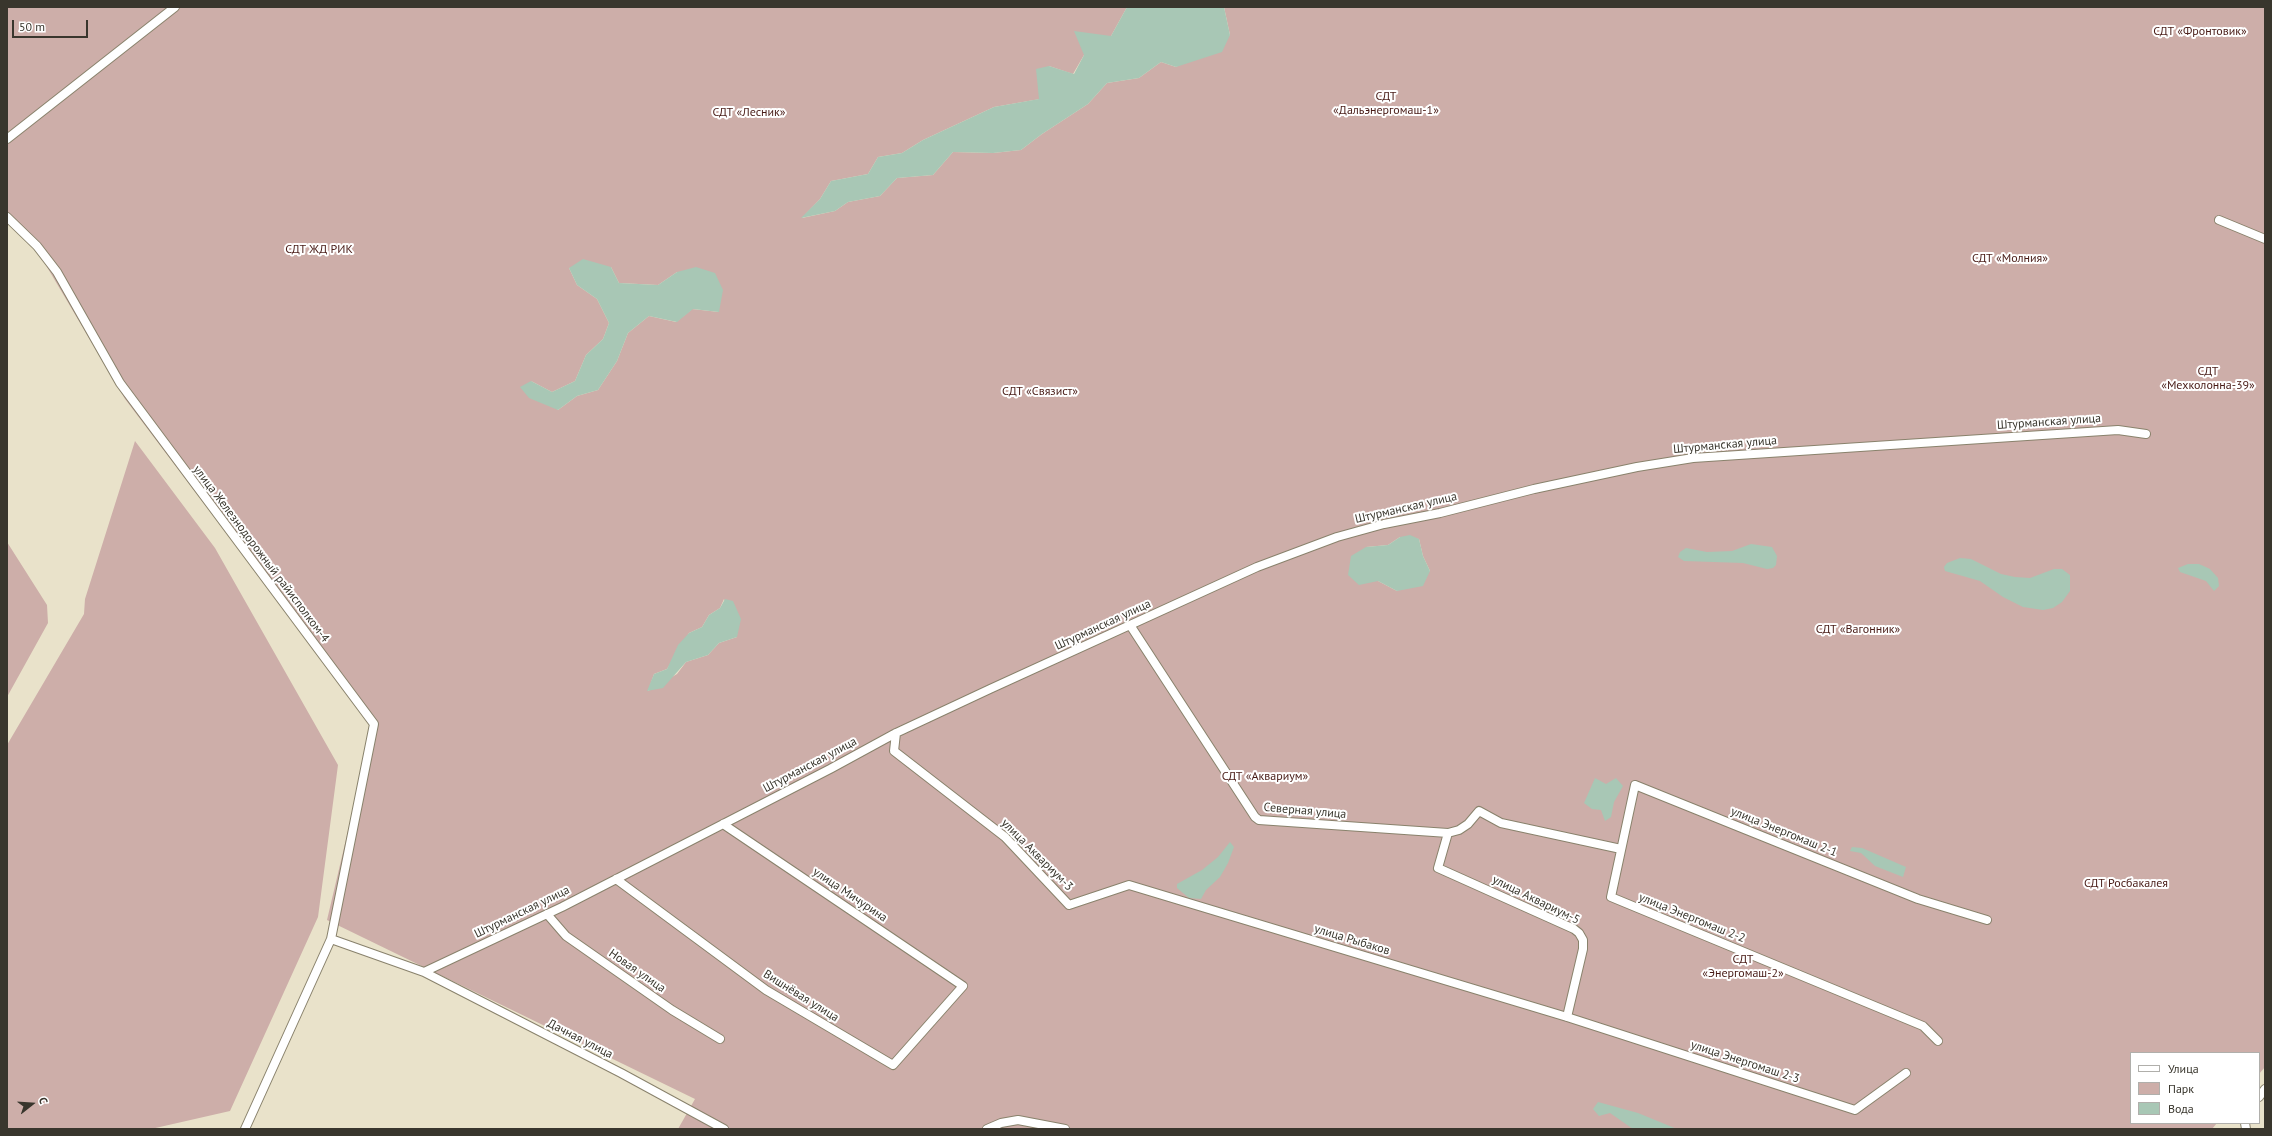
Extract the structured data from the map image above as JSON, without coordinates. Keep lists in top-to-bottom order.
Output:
{
  "streets": {
    "street": [
      "Штурманская улица",
      "улица Железнодорожный райисполком-4",
      "Северная улица",
      "улица Энергомаш 2-1",
      "улица Аквариум-3",
      "улица Мичурина",
      "улица Аквариум-5",
      "улица Энергомаш 2-2",
      "улица Рыбаков",
      "Новая улица",
      "Вишнёвая улица",
      "Дачная улица",
      "улица Энергомаш 2-3"
    ]
  },
  "crossings": [
    ["Штурманская улица", "Северная улица"],
    ["Штурманская улица", "улица Аквариум-3"],
    ["Штурманская улица", "улица Мичурина"],
    ["Штурманская улица", "Новая улица"],
    ["Штурманская улица", "Вишнёвая улица"],
    ["Штурманская улица", "Дачная улица"],
    ["Северная улица", "улица Энергомаш 2-1"],
    ["Северная улица", "улица Аквариум-5"],
    ["Северная улица", "улица Энергомаш 2-2"],
    ["улица Энергомаш 2-1", "улица Энергомаш 2-2"],
    ["улица Аквариум-3", "улица Рыбаков"],
    ["улица Мичурина", "Вишнёвая улица"],
    ["улица Аквариум-5", "улица Рыбаков"],
    ["улица Аквариум-5", "улица Энергомаш 2-3"],
    ["улица Рыбаков", "улица Энергомаш 2-3"]
  ],
  "parks": [
    "СДТ «Фронтовик»",
    "СДТ «Дальэнергомаш-1»",
    "СДТ «Лесник»",
    "СДТ ЖД РИК",
    "СДТ «Молния»",
    "СДТ «Мехколонна-39»",
    "СДТ «Связист»",
    "СДТ «Вагонник»",
    "СДТ «Аквариум»",
    "СДТ Росбакалея",
    "СДТ «Энергомаш-2»"
  ],
  "legend": ["Улица", "Парк", "Вода"],
  "scale_bar": "50 m",
  "north": "right"
}
